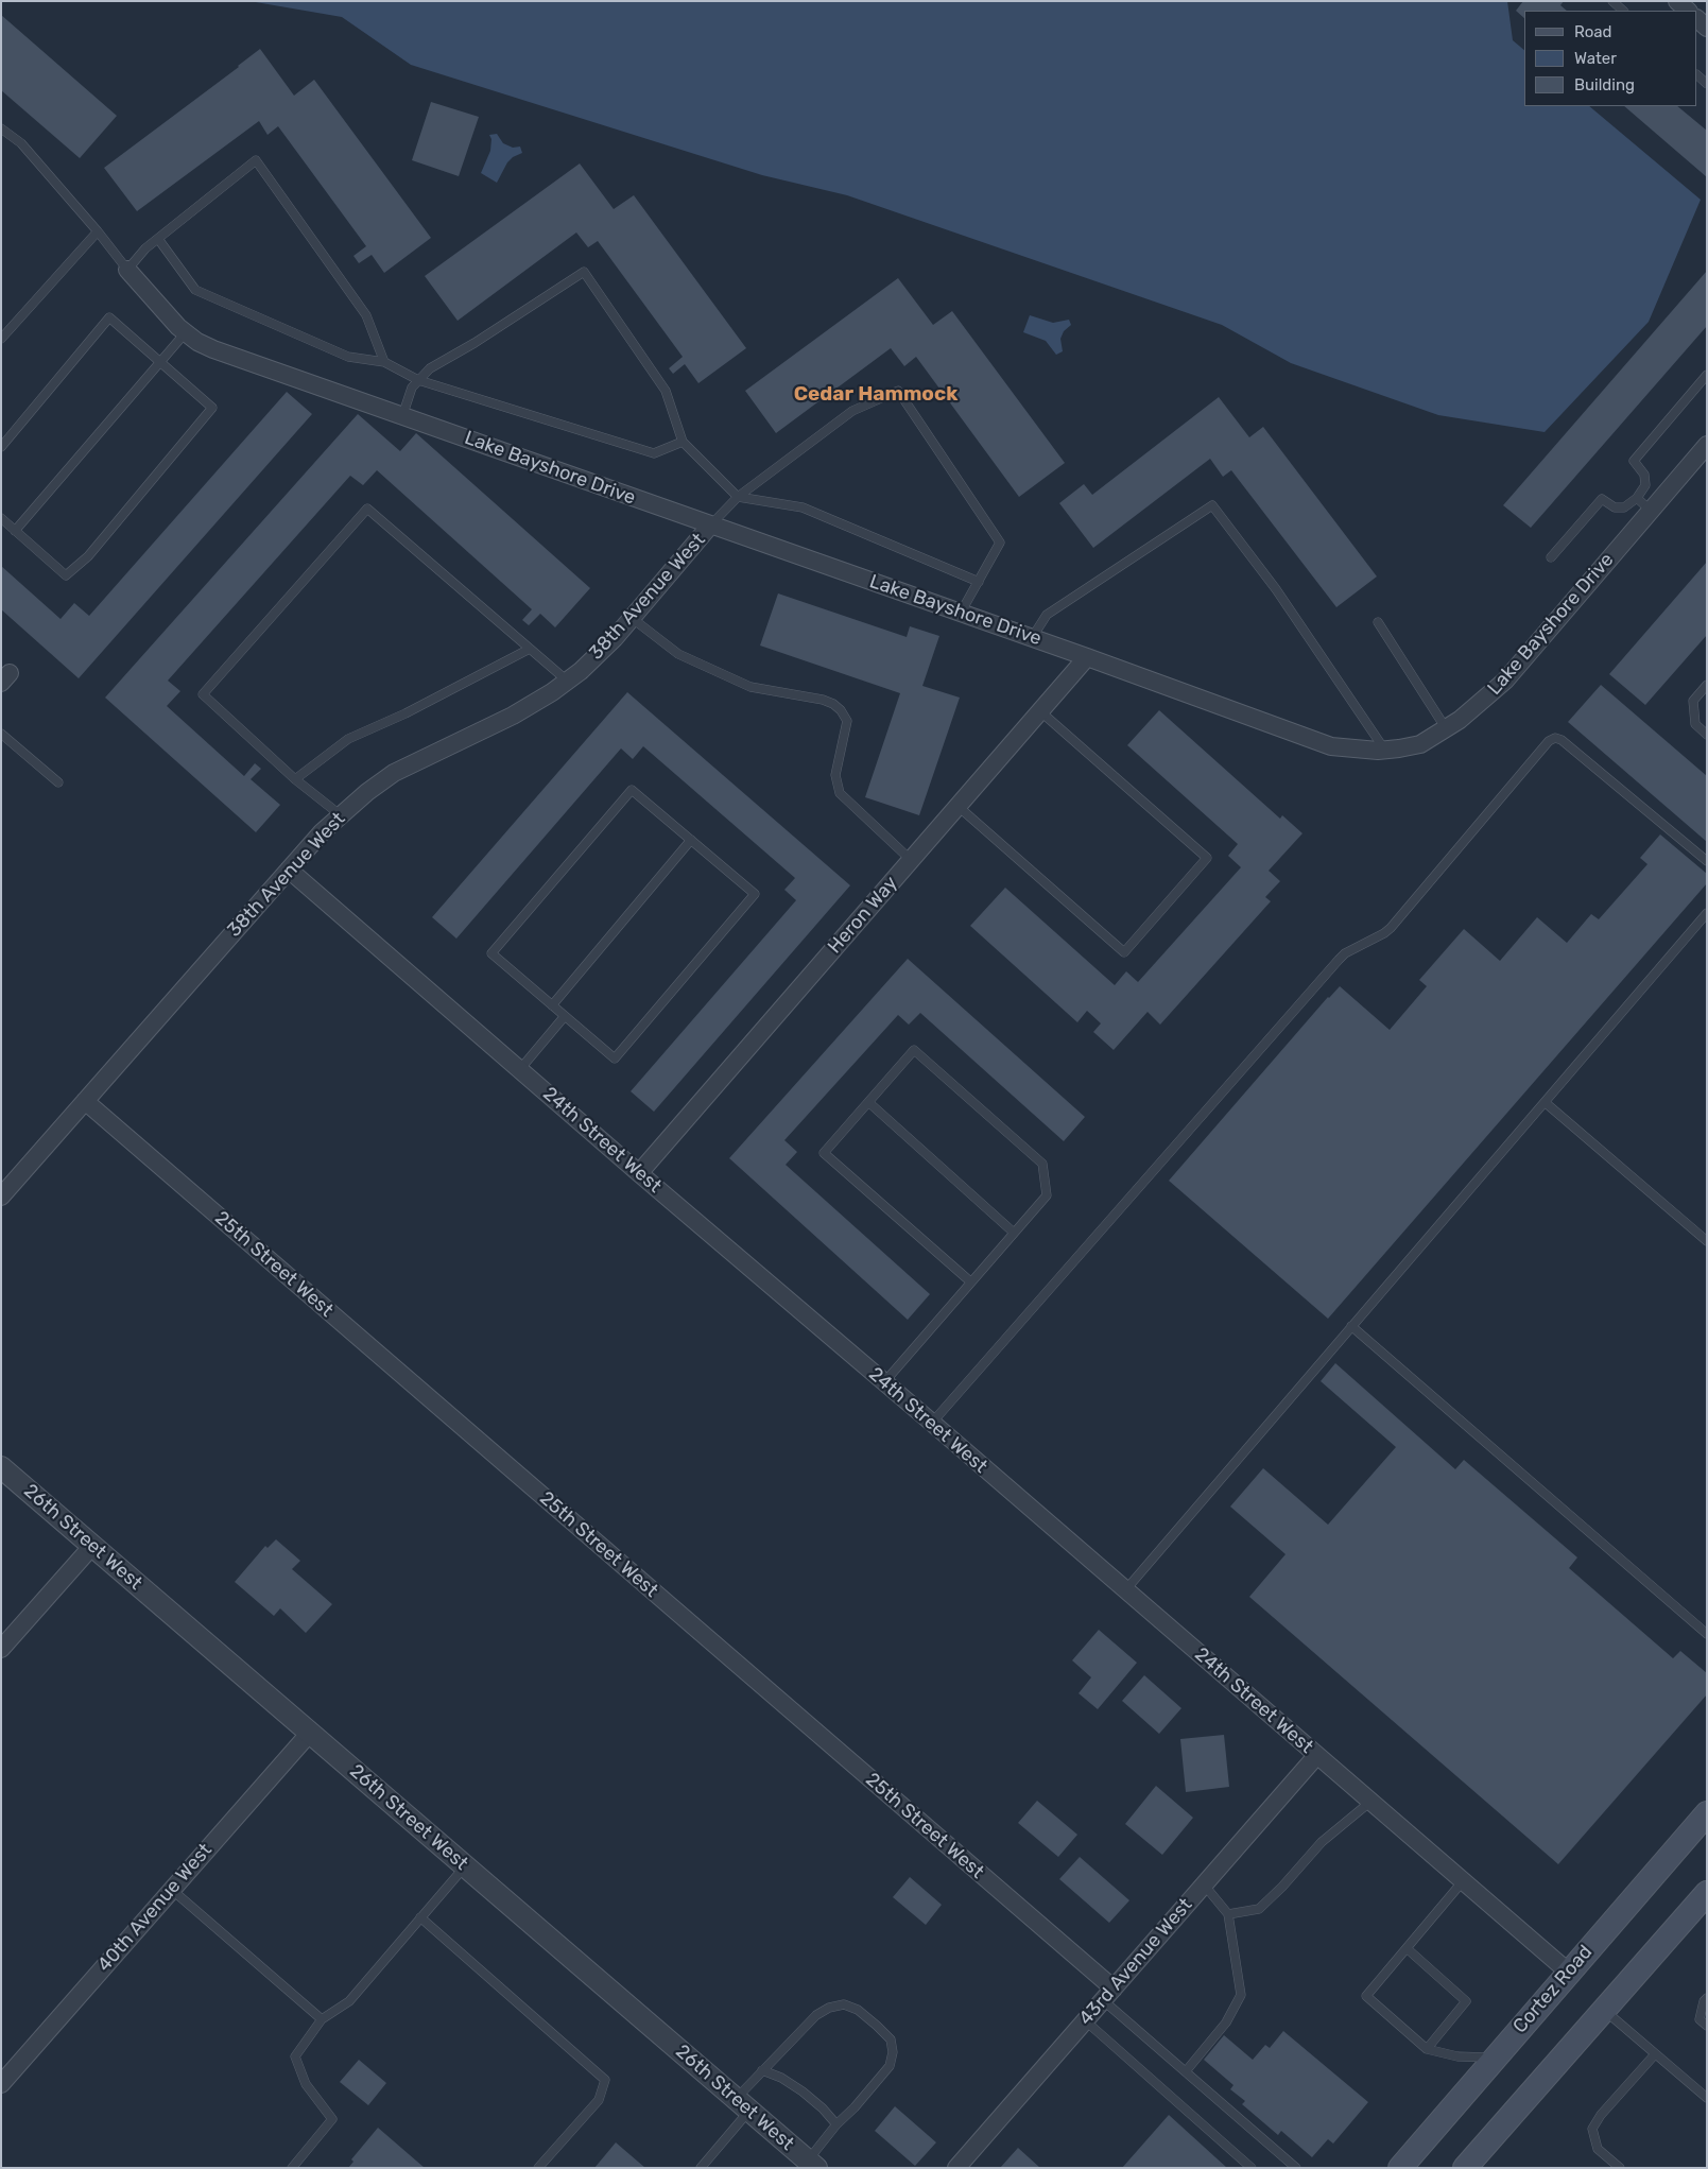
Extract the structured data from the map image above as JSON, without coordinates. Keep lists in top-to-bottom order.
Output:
{
  "streets": {
    "main road": ["Cortez Road"],
    "street": [
      "Lake Bayshore Drive",
      "38th Avenue West",
      "Heron Way",
      "24th Street West",
      "25th Street West",
      "26th Street West",
      "40th Avenue West",
      "43rd Avenue West"
    ]
  },
  "crossings": [
    ["Lake Bayshore Drive", "38th Avenue West"],
    ["Lake Bayshore Drive", "Heron Way"],
    ["38th Avenue West", "24th Street West"],
    ["38th Avenue West", "25th Street West"],
    ["Heron Way", "24th Street West"],
    ["24th Street West", "43rd Avenue West"],
    ["24th Street West", "Cortez Road"],
    ["25th Street West", "43rd Avenue West"],
    ["26th Street West", "40th Avenue West"]
  ],
  "districts": ["Cedar Hammock"],
  "legend": ["Road", "Water", "Building"]
}
